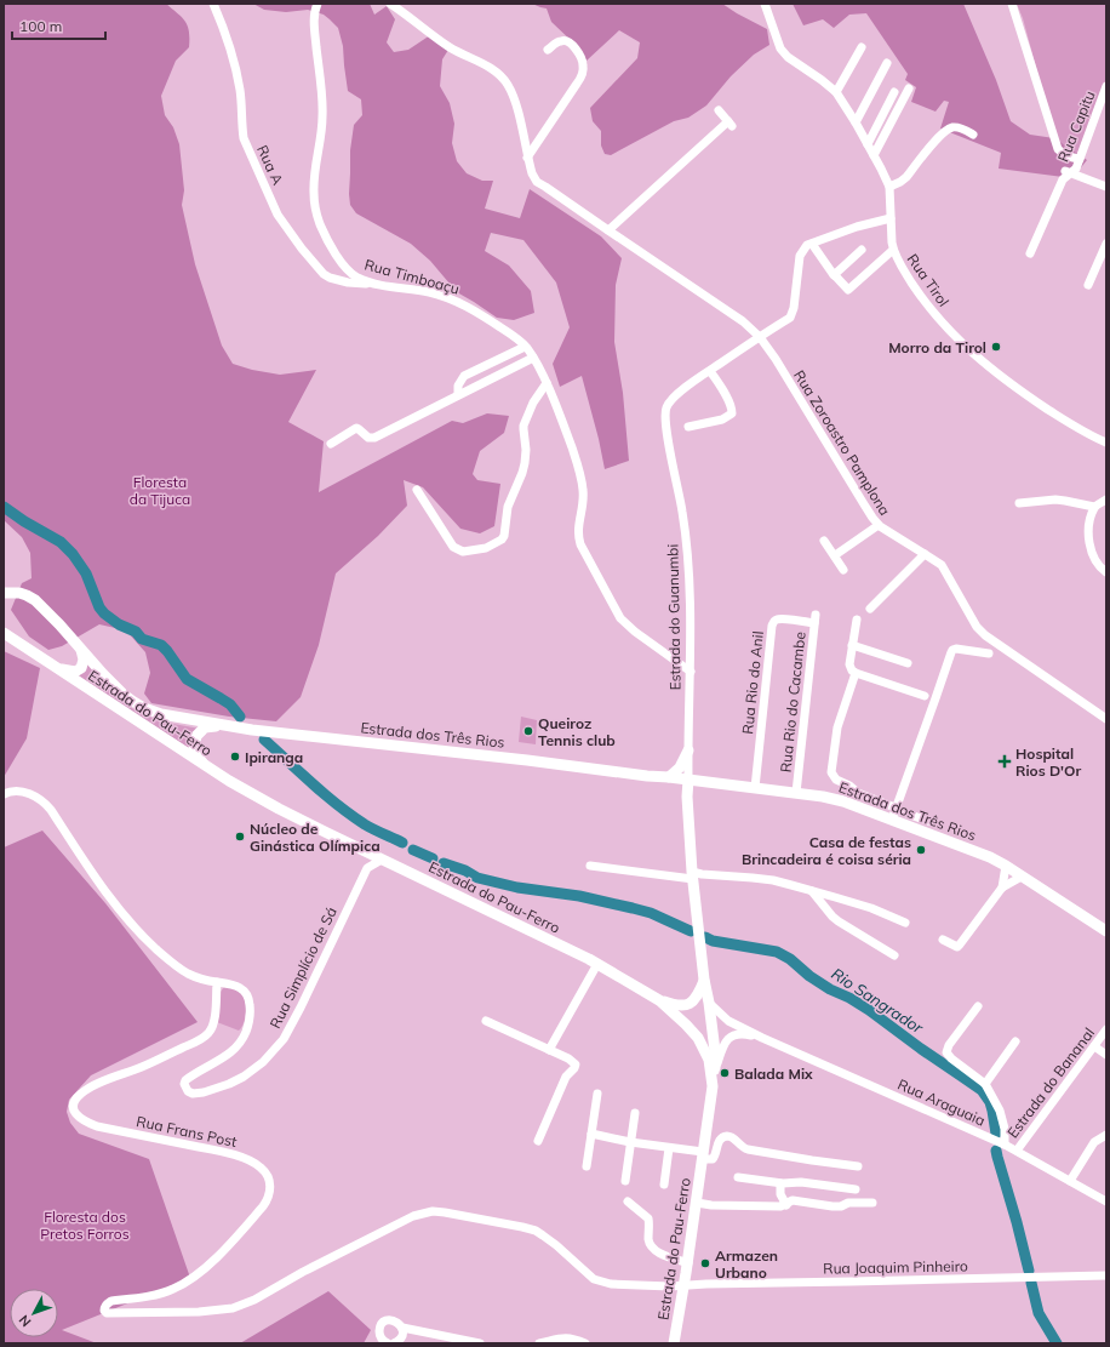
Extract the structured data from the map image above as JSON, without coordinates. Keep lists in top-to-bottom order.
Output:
{
  "streets": {
    "main road": ["Estrada do Guanumbi", "Estrada do Pau-Ferro", "Estrada dos Três Rios"],
    "street": [
      "Rua Capitu",
      "Rua A",
      "Rua Timboaçu",
      "Rua Tirol",
      "Rua Zoroastro Pamplona",
      "Rua Rio do Anil",
      "Rua Rio do Cacambe",
      "Rua Simplício de Sá",
      "Estrada do Bananal",
      "Rua Araguaia",
      "Rua Frans Post",
      "Rua Joaquim Pinheiro"
    ]
  },
  "crossings": [
    ["Rua A", "Rua Timboaçu"],
    ["Rua Timboaçu", "Estrada do Guanumbi"],
    ["Rua Zoroastro Pamplona", "Estrada do Guanumbi"],
    ["Estrada do Guanumbi", "Estrada do Pau-Ferro"],
    ["Estrada do Guanumbi", "Estrada dos Três Rios"],
    ["Estrada do Guanumbi", "Rua Araguaia"],
    ["Rua Rio do Anil", "Rua Rio do Cacambe"],
    ["Rua Rio do Anil", "Estrada dos Três Rios"],
    ["Rua Rio do Cacambe", "Estrada dos Três Rios"],
    ["Estrada do Pau-Ferro", "Rua Frans Post"],
    ["Estrada do Pau-Ferro", "Rua Joaquim Pinheiro"],
    ["Rua Simplício de Sá", "Rua Frans Post"],
    ["Estrada do Bananal", "Rua Araguaia"],
    ["Rua Frans Post", "Rua Joaquim Pinheiro"]
  ],
  "water": ["Rio Sangrador"],
  "parks": ["Floresta da Tijuca", "Floresta dos Pretos Forros"],
  "places": {
    "other": [
      "Morro da Tirol",
      "Queiroz Tennis club",
      "Ipiranga",
      "Núcleo de Ginástica Olímpica",
      "Casa de festas Brincadeira é coisa séria",
      "Balada Mix",
      "Armazen Urbano"
    ],
    "health": ["Hospital Rios D'Or"]
  },
  "scale_bar": "100 m",
  "north": "bottom left"
}
